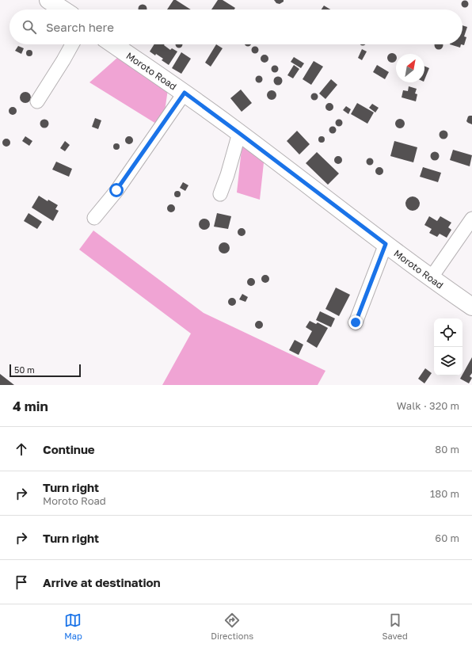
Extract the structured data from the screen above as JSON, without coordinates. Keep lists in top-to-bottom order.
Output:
{
  "streets": {
    "main road": ["Moroto Road"]
  },
  "scale_bar": "50 m",
  "north": "top right",
  "page": {
    "search": "Search here",
    "scale": "50 m",
    "heading": ["4 min", "Walk · 320 m"],
    "list": [
      ["Continue", "80 m"],
      ["Turn right", "Moroto Road", "180 m"],
      ["Turn right", "60 m"],
      "Arrive at destination"
    ],
    "nav": ["Map", "Directions", "Saved"]
  }
}
